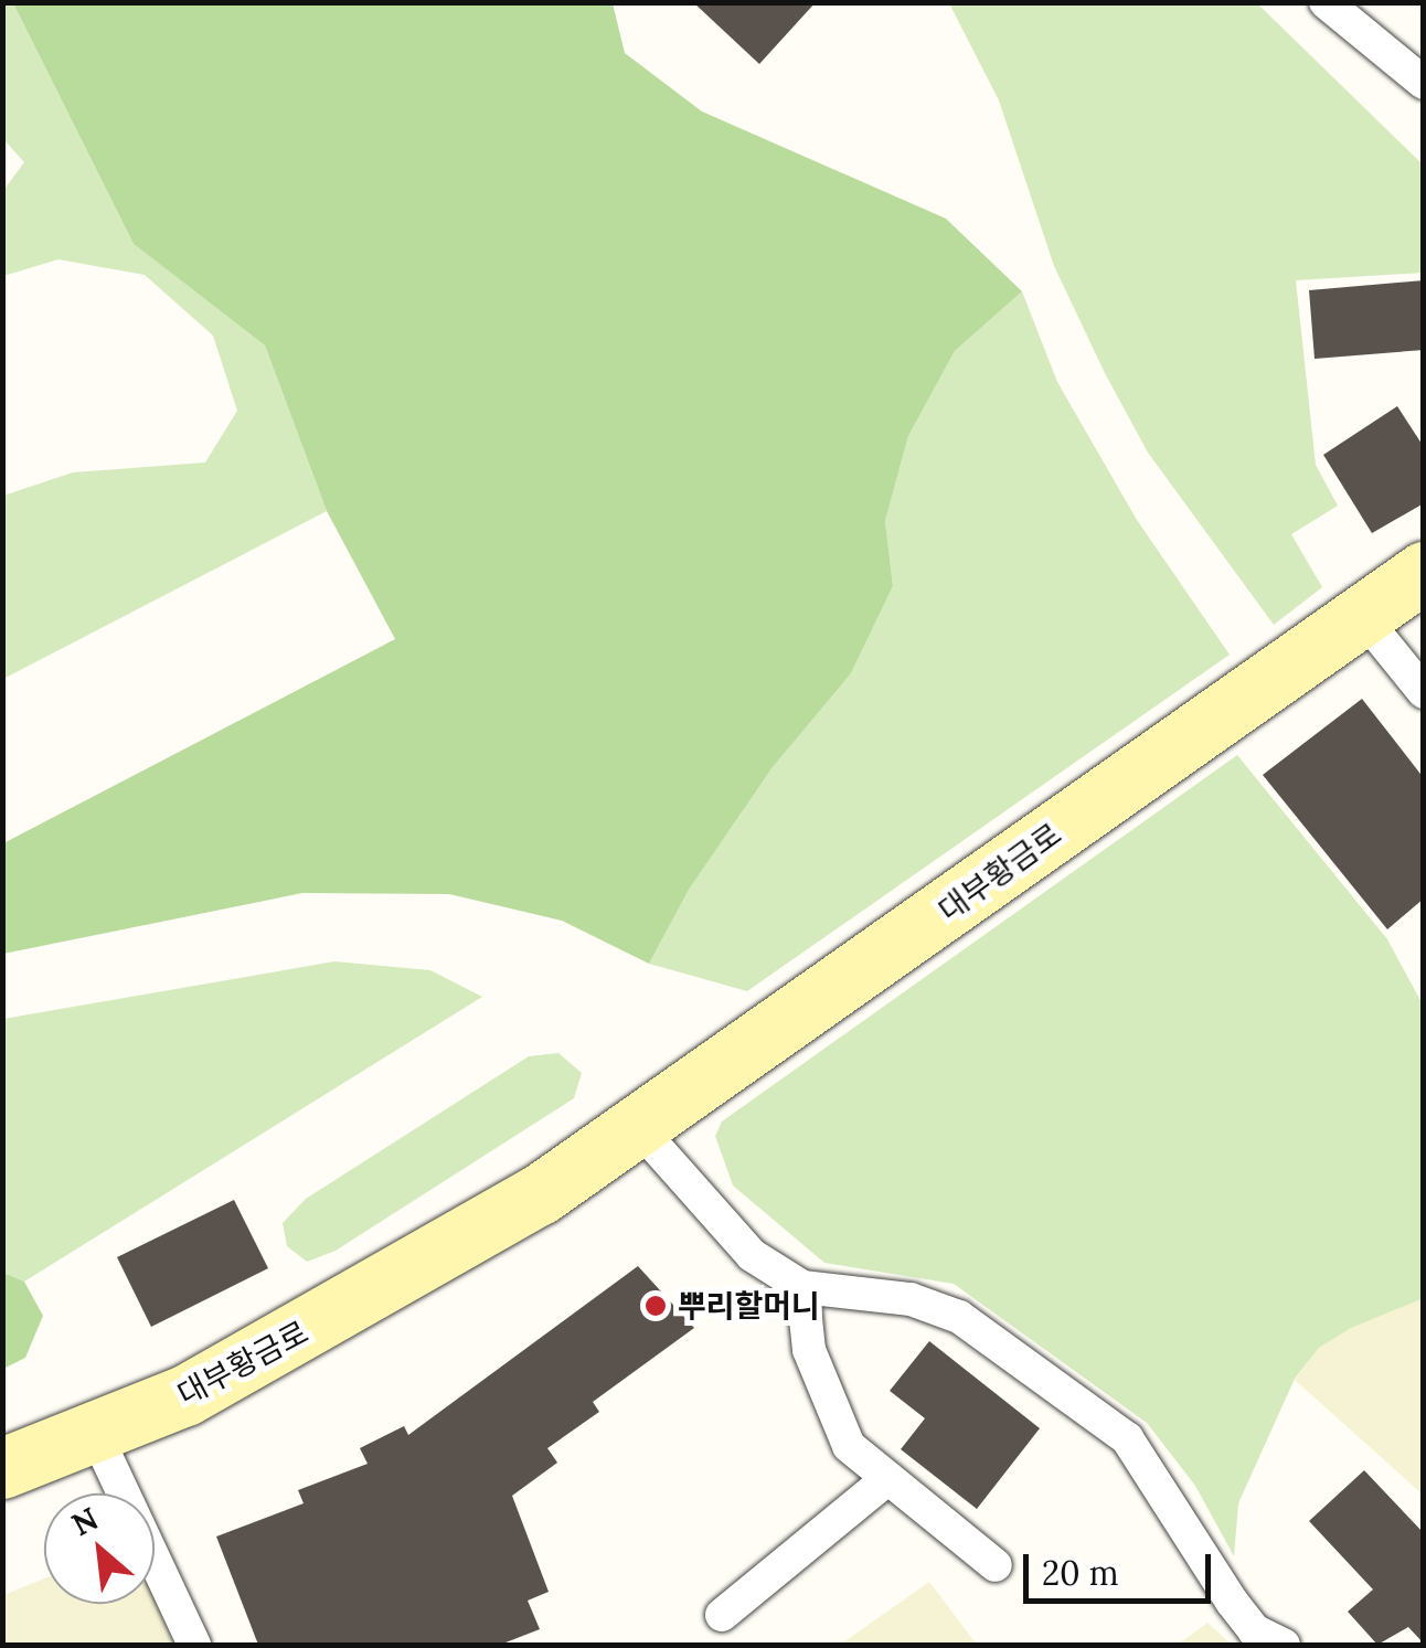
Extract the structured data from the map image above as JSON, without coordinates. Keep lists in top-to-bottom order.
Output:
{
  "streets": {
    "main road": ["대부황금로"]
  },
  "places": ["뿌리할머니"],
  "scale_bar": "20 m",
  "north": "top left"
}
